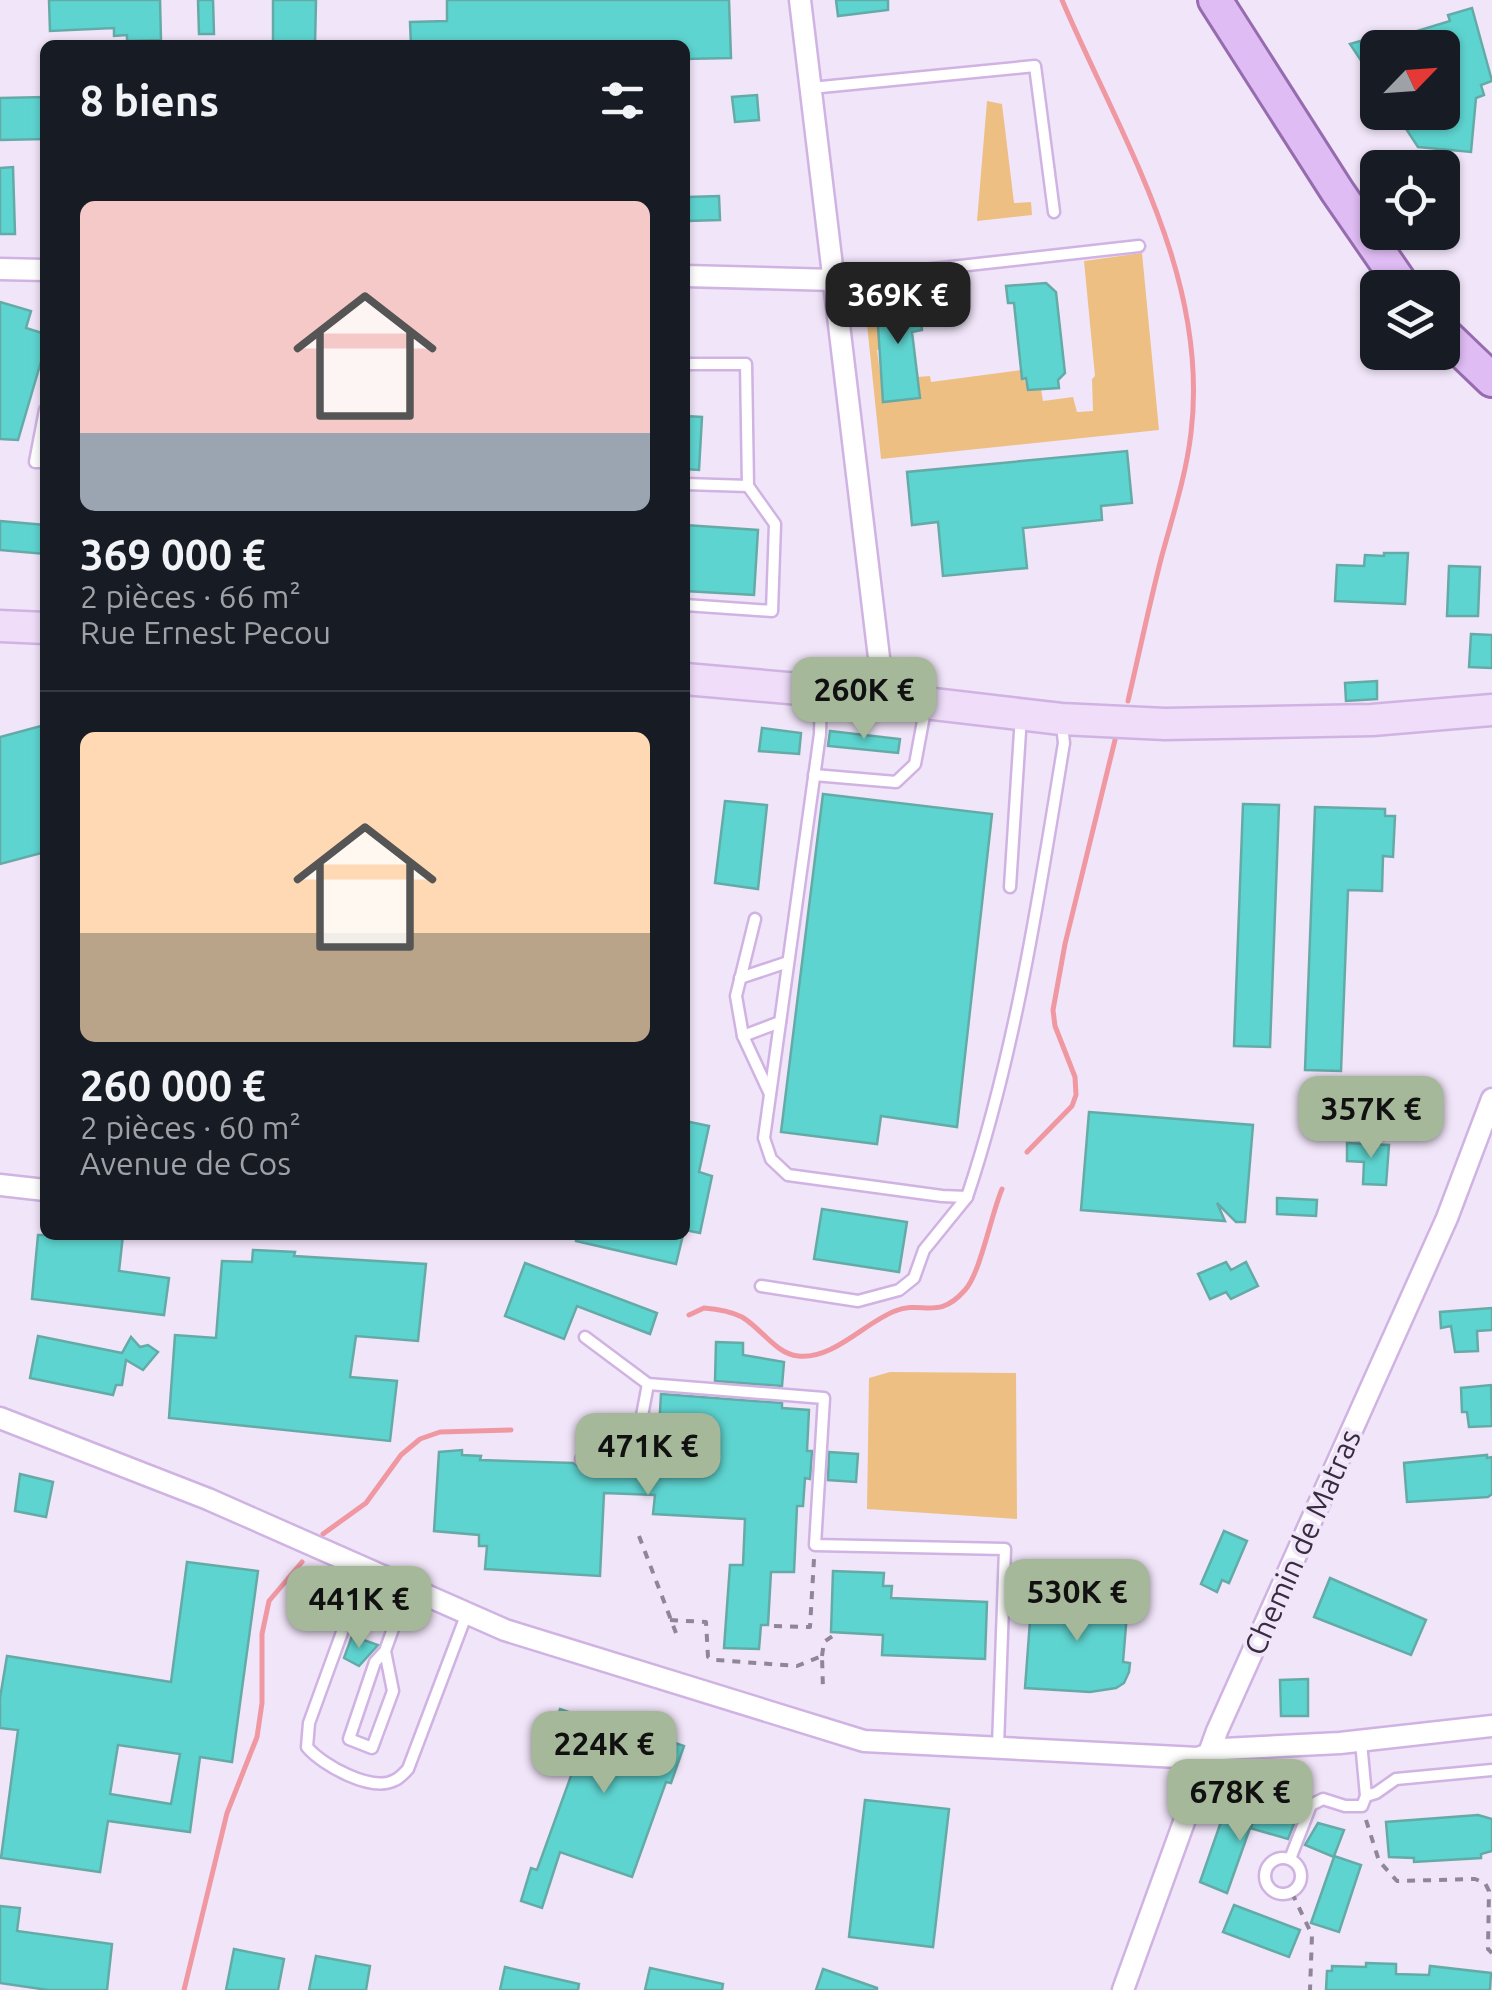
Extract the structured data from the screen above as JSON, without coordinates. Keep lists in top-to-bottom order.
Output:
{
  "streets": {
    "street": ["Chemin de Matras"]
  },
  "north": "top right",
  "page": {
    "heading": "8 biens",
    "list": [
      {
        "name": "369 000 €",
        "note": "2 pièces · 66 m² · Rue Ernest Pecou"
      },
      {
        "name": "260 000 €",
        "note": "2 pièces · 60 m² · Avenue de Cos"
      }
    ],
    "price": [
      "369K €",
      "260K €",
      "357K €",
      "471K €",
      "530K €",
      "441K €",
      "224K €",
      "678K €"
    ]
  }
}
